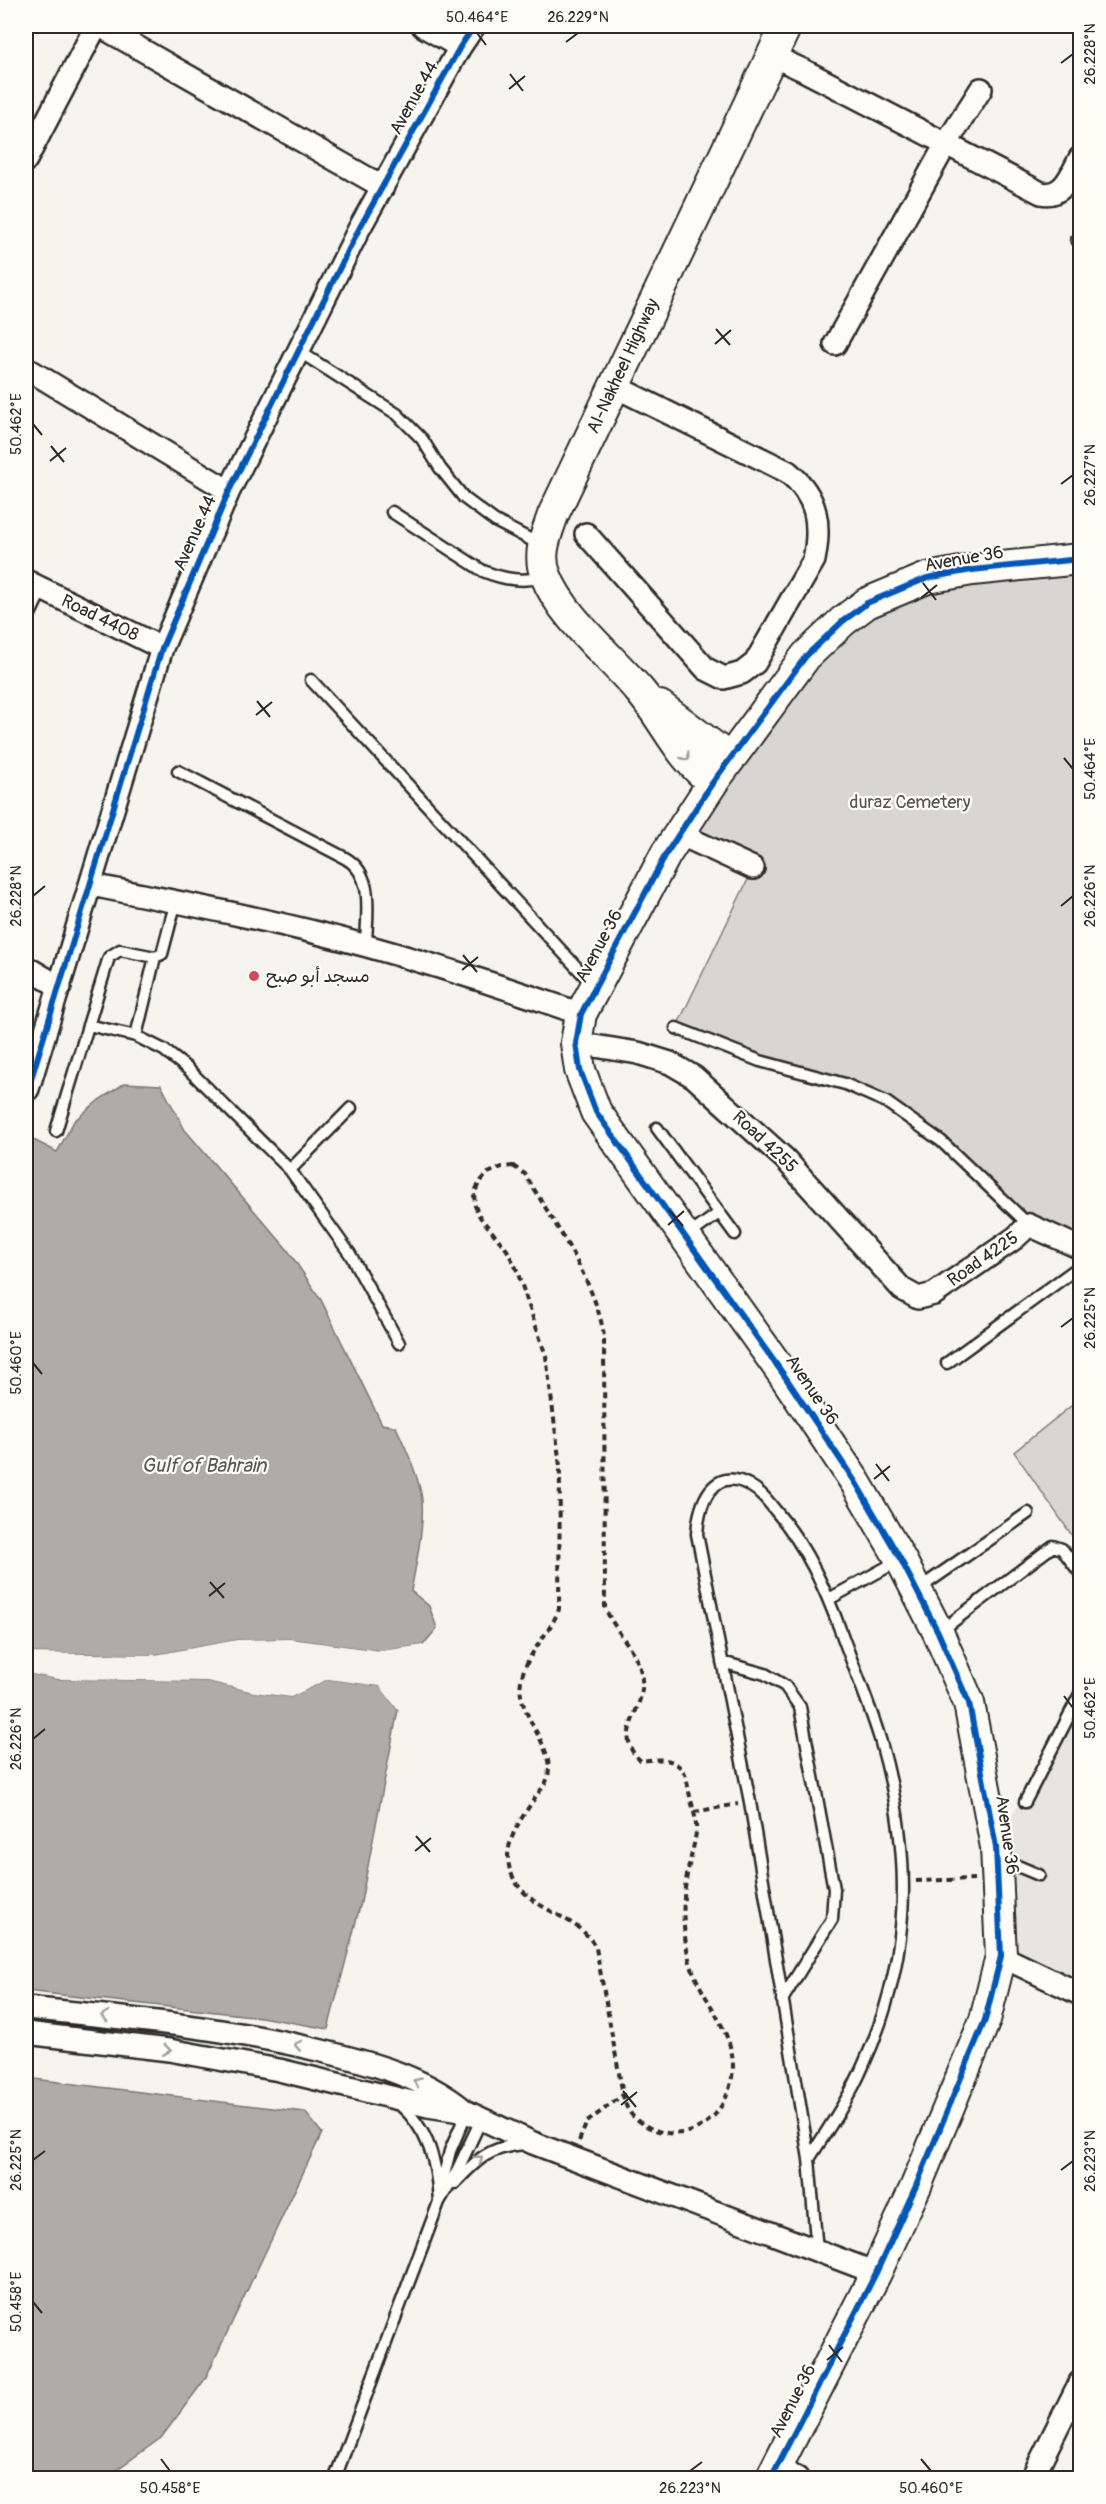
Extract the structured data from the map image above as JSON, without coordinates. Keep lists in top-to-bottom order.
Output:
{
  "streets": {
    "street": [
      "Avenue 44",
      "Al-Nakheel Highway",
      "Avenue 36",
      "Road 4408",
      "Road 4255",
      "Road 4225"
    ]
  },
  "crossings": [
    ["Avenue 44", "Road 4408"],
    ["Avenue 44", "Road 4255"],
    ["Al-Nakheel Highway", "Avenue 36"],
    ["Avenue 36", "Road 4255"],
    ["Road 4255", "Road 4225"]
  ],
  "water": ["Gulf of Bahrain"],
  "parks": ["duraz Cemetery"],
  "places": ["مسجد أبو صبح"],
  "coordinates": [
    "50.464°E",
    "26.229°N",
    "26.228°N",
    "50.462°E",
    "26.227°N",
    "26.226°N",
    "26.225°N",
    "50.460°E",
    "26.223°N",
    "50.458°E"
  ]
}
